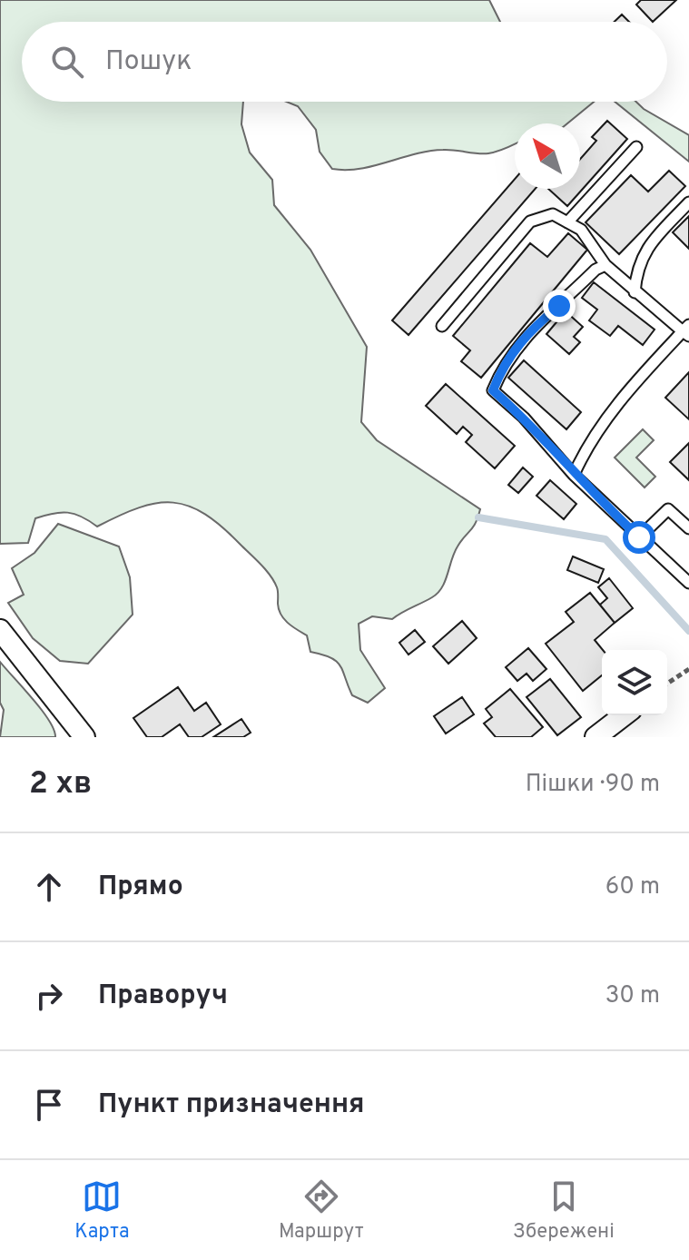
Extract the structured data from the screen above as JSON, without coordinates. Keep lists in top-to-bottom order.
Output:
{
  "north": "top left",
  "page": {
    "search": "Пошук",
    "heading": ["2 хв", "Пішки · 90 m"],
    "list": [
      ["Прямо", "60 m"],
      ["Праворуч", "30 m"],
      "Пункт призначення"
    ],
    "nav": ["Карта", "Маршрут", "Збережені"]
  }
}
